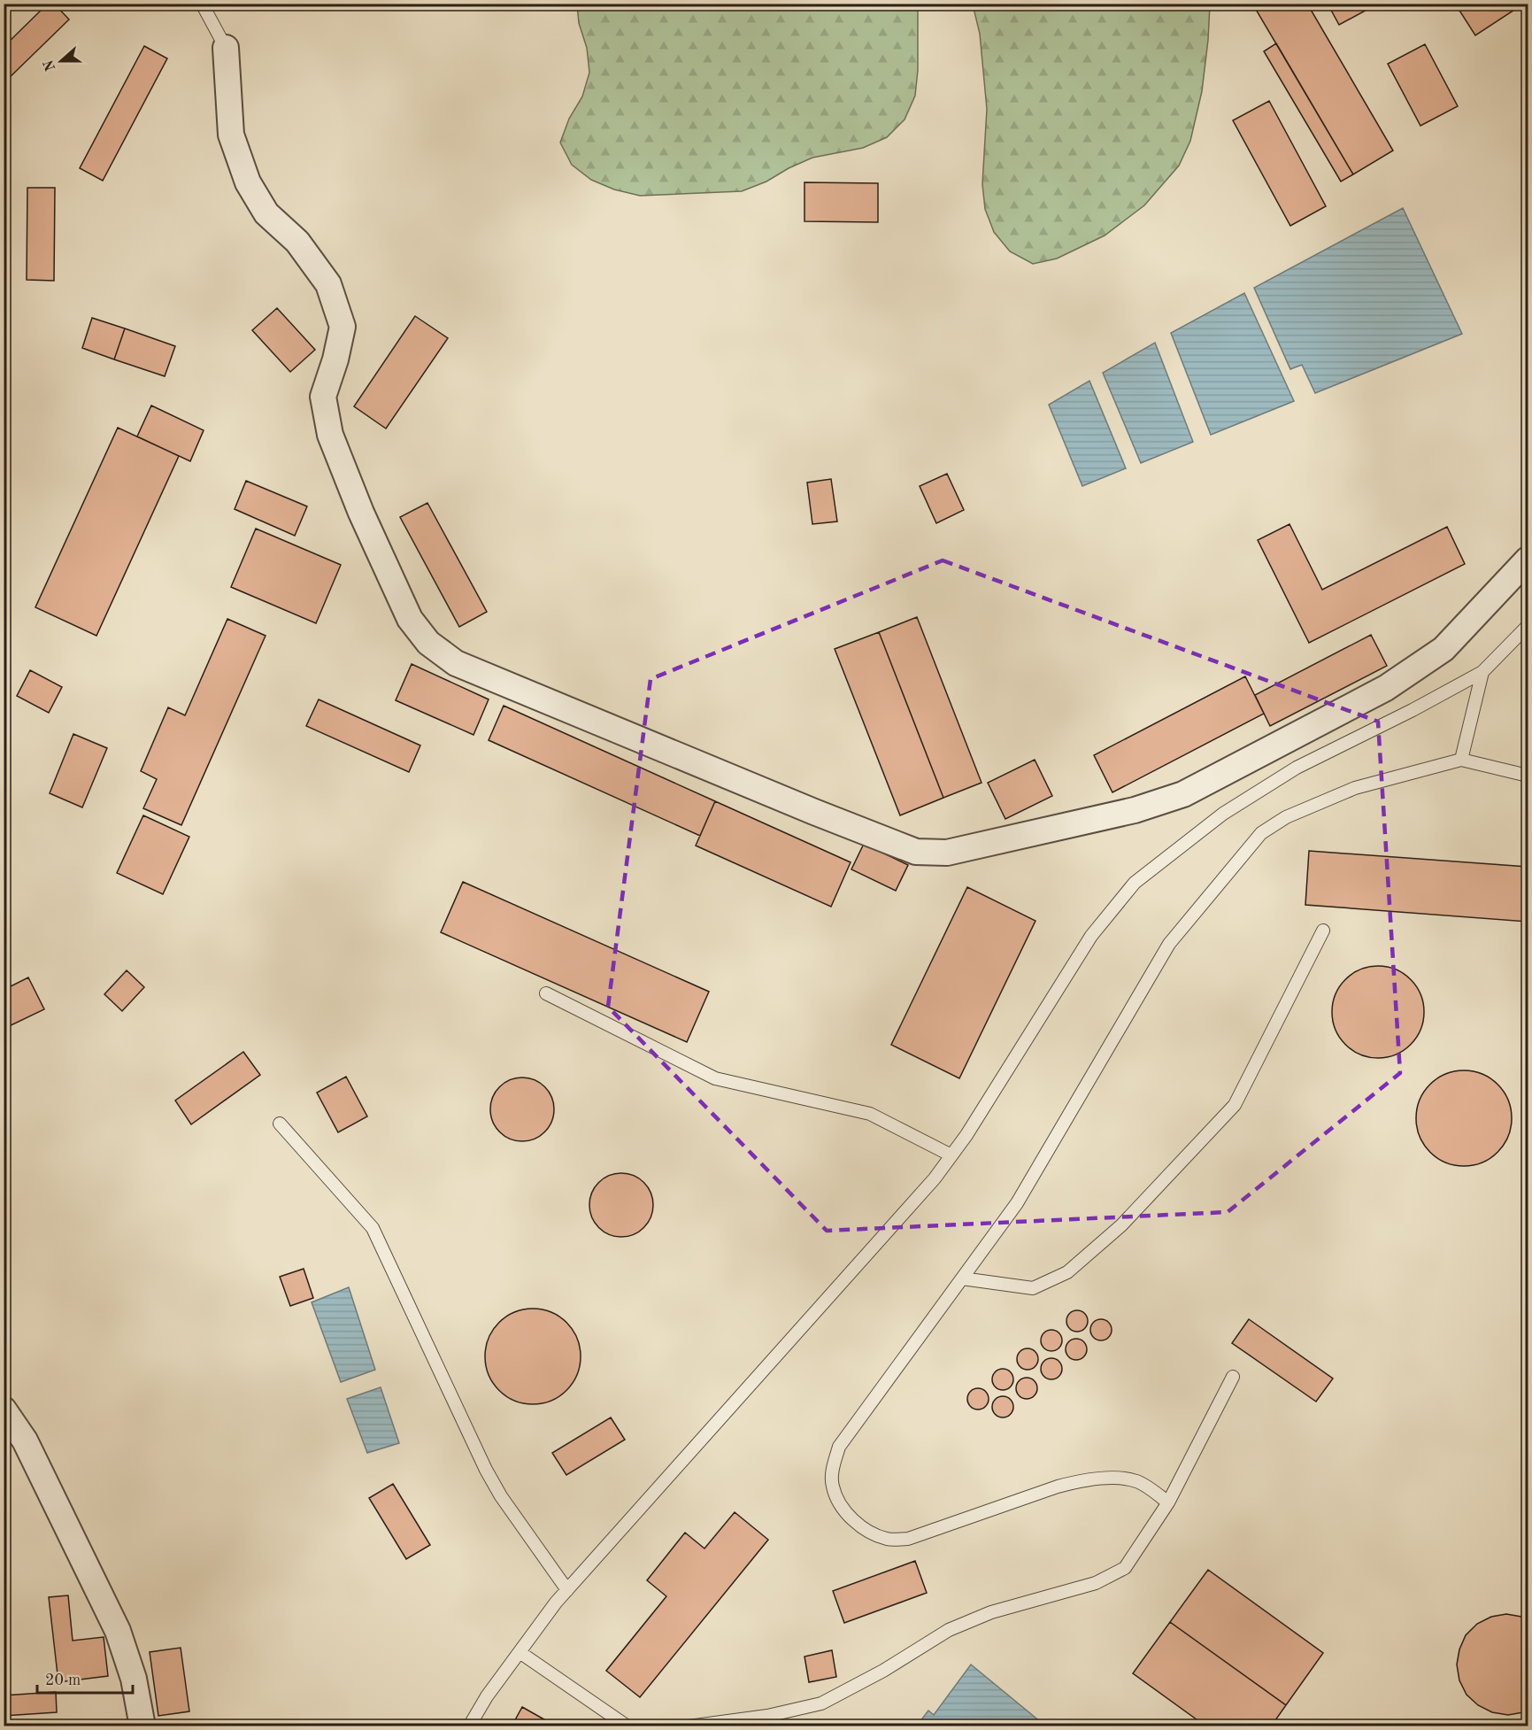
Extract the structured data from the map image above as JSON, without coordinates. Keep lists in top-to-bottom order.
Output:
{
  "scale_bar": "20 m",
  "north": "left"
}
